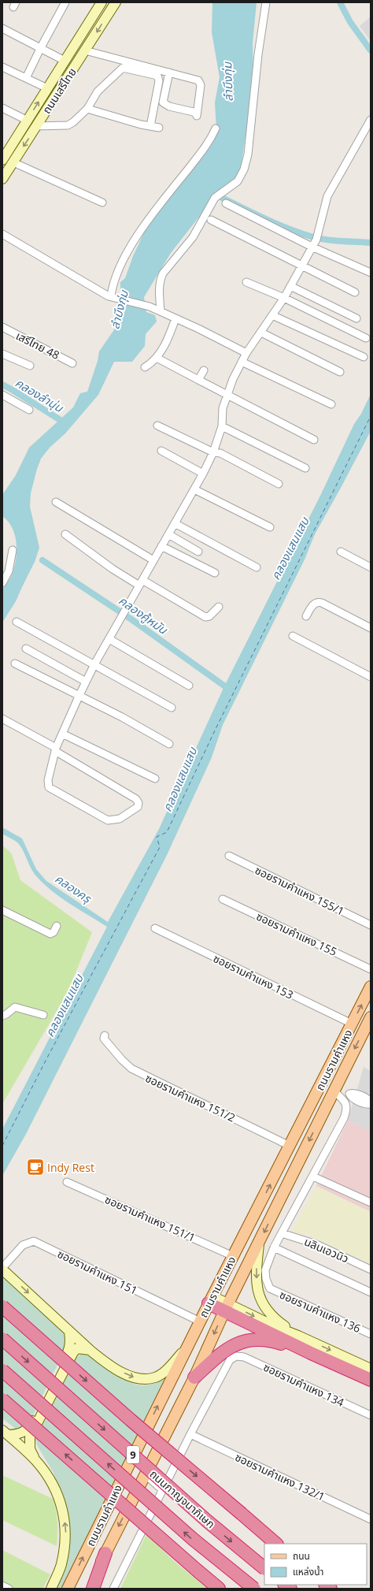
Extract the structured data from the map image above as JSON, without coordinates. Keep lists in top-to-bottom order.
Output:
{
  "streets": {
    "highway": ["9", "ถนนกาญจนาภิเษก"],
    "main road": ["ถนนเสรีไทย", "ถนนรามคำแหง"],
    "street": [
      "เสรีไทย 48",
      "ซอยรามคำแหง 155/1",
      "ซอยรามคำแหง 155",
      "ซอยรามคำแหง 153",
      "ซอยรามคำแหง 151/2",
      "ซอยรามคำแหง 151/1",
      "นลินเอวนิว",
      "ซอยรามคำแหง 151",
      "ซอยรามคำแหง 136",
      "ซอยรามคำแหง 134",
      "ซอยรามคำแหง 132/1"
    ]
  },
  "crossings": [
    ["ซอยรามคำแหง 153", "ถนนรามคำแหง"],
    ["ถนนรามคำแหง", "ซอยรามคำแหง 151/2"],
    ["ถนนรามคำแหง", "ซอยรามคำแหง 151/1"],
    ["ถนนรามคำแหง", "นลินเอวนิว"],
    ["ถนนรามคำแหง", "ซอยรามคำแหง 151"],
    ["ถนนรามคำแหง", "ซอยรามคำแหง 136"],
    ["ซอยรามคำแหง 134", "ซอยรามคำแหง 132/1"]
  ],
  "water": [
    "ลำบึงกุ่ม",
    "คลองลำนุ่น",
    "คลองแสนแสบ",
    "คลองคู้หมัน",
    "คลองครุ"
  ],
  "places": {
    "cafe": ["Indy Rest"]
  },
  "legend": ["ถนน", "แหล่งน้ำ"]
}
